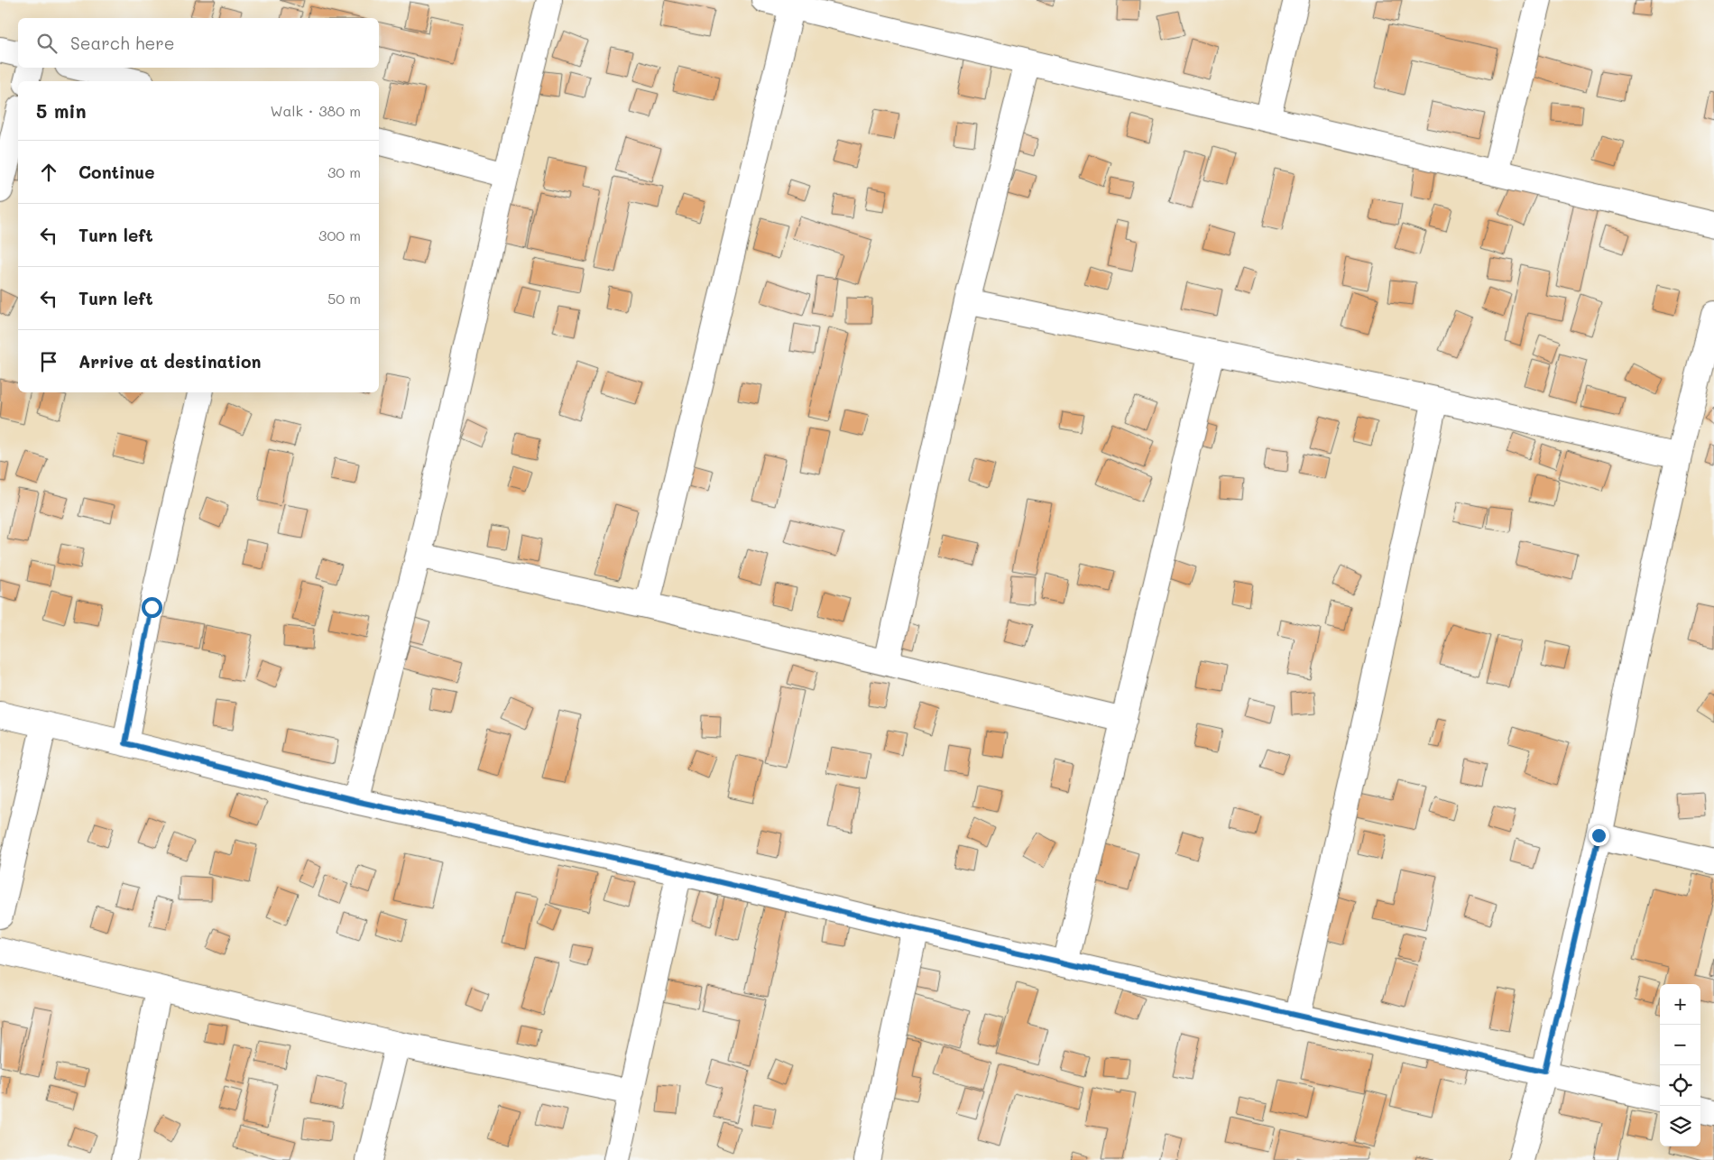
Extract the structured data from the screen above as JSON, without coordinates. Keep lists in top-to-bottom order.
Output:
{
  "page": {
    "search": "Search here",
    "heading": ["5 min", "Walk · 380 m"],
    "list": [
      ["Continue", "30 m"],
      ["Turn left", "300 m"],
      ["Turn left", "50 m"],
      "Arrive at destination"
    ],
    "map_buttons": ["+", "−"]
  }
}
